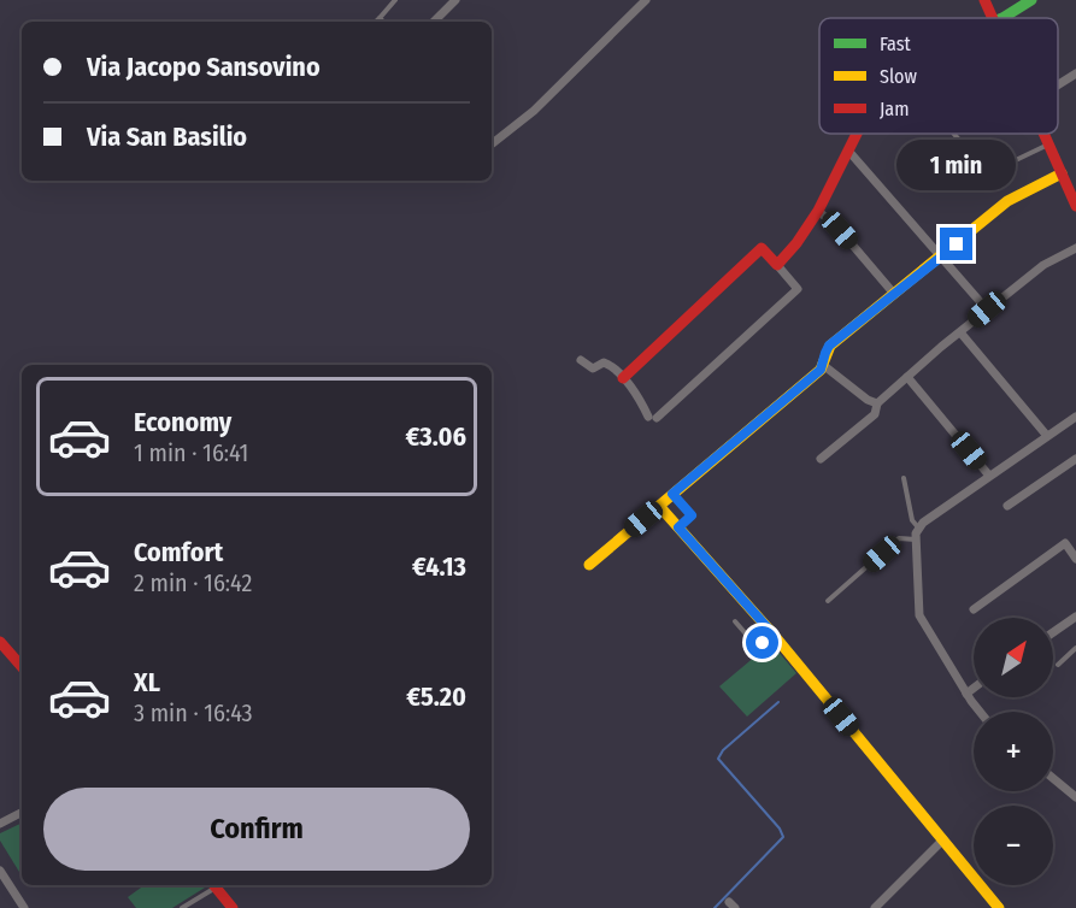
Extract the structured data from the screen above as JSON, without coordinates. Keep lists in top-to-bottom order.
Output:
{
  "legend": ["Fast", "Slow", "Jam"],
  "north": "top right",
  "page": {
    "banner": ["Via Jacopo Sansovino", "Via San Basilio"],
    "bubble": "1 min",
    "list": [
      {
        "name": "Economy",
        "note": "1 min · 16:41",
        "value": "€3.06"
      },
      {
        "name": "Comfort",
        "note": "2 min · 16:42",
        "value": "€4.13"
      },
      {
        "name": "XL",
        "note": "3 min · 16:43",
        "value": "€5.20"
      }
    ],
    "map_buttons": ["+", "−"],
    "buttons": "Confirm"
  }
}
